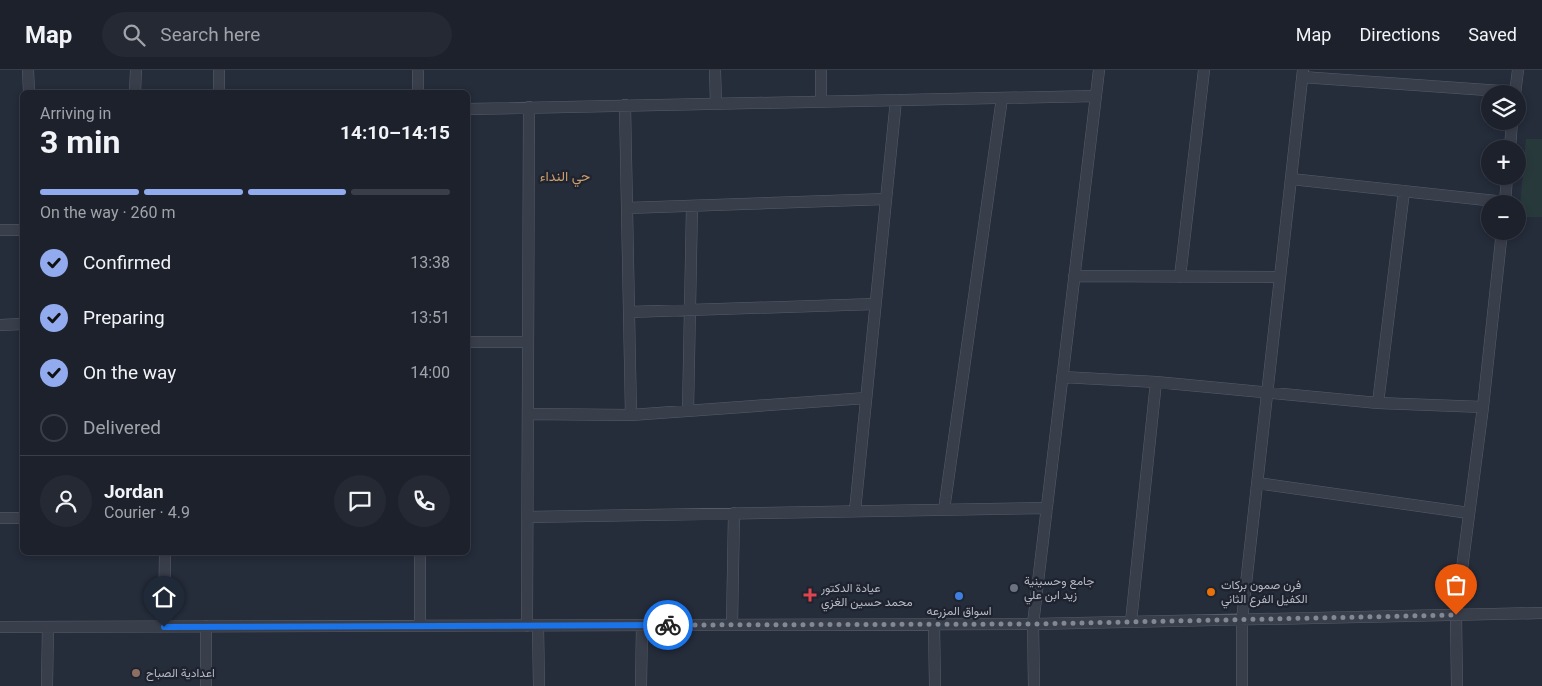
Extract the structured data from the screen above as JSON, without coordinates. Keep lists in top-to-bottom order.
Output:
{
  "districts": ["حي النداء"],
  "places": {
    "other": [
      "جامع وحسينية زيد ابن علي",
      "فرن صمون بركات الكفيل الفرع الثاني",
      "اسواق المزرعه",
      "اعدادية الصباح"
    ],
    "health": ["عيادة الدكتور محمد حسين الغزي"]
  },
  "page": {
    "header": "Map",
    "search": "Search here",
    "nav": ["Map", "Directions", "Saved"],
    "map_buttons": ["+", "−"],
    "heading": ["3 min", "Arriving in", "14:10–14:15"],
    "panel": ["Jordan", "Courier · 4.9"],
    "bar": "On the way · 260 m",
    "list": [
      ["Confirmed", "13:38"],
      ["Preparing", "13:51"],
      ["On the way", "14:00"],
      "Delivered"
    ]
  }
}
